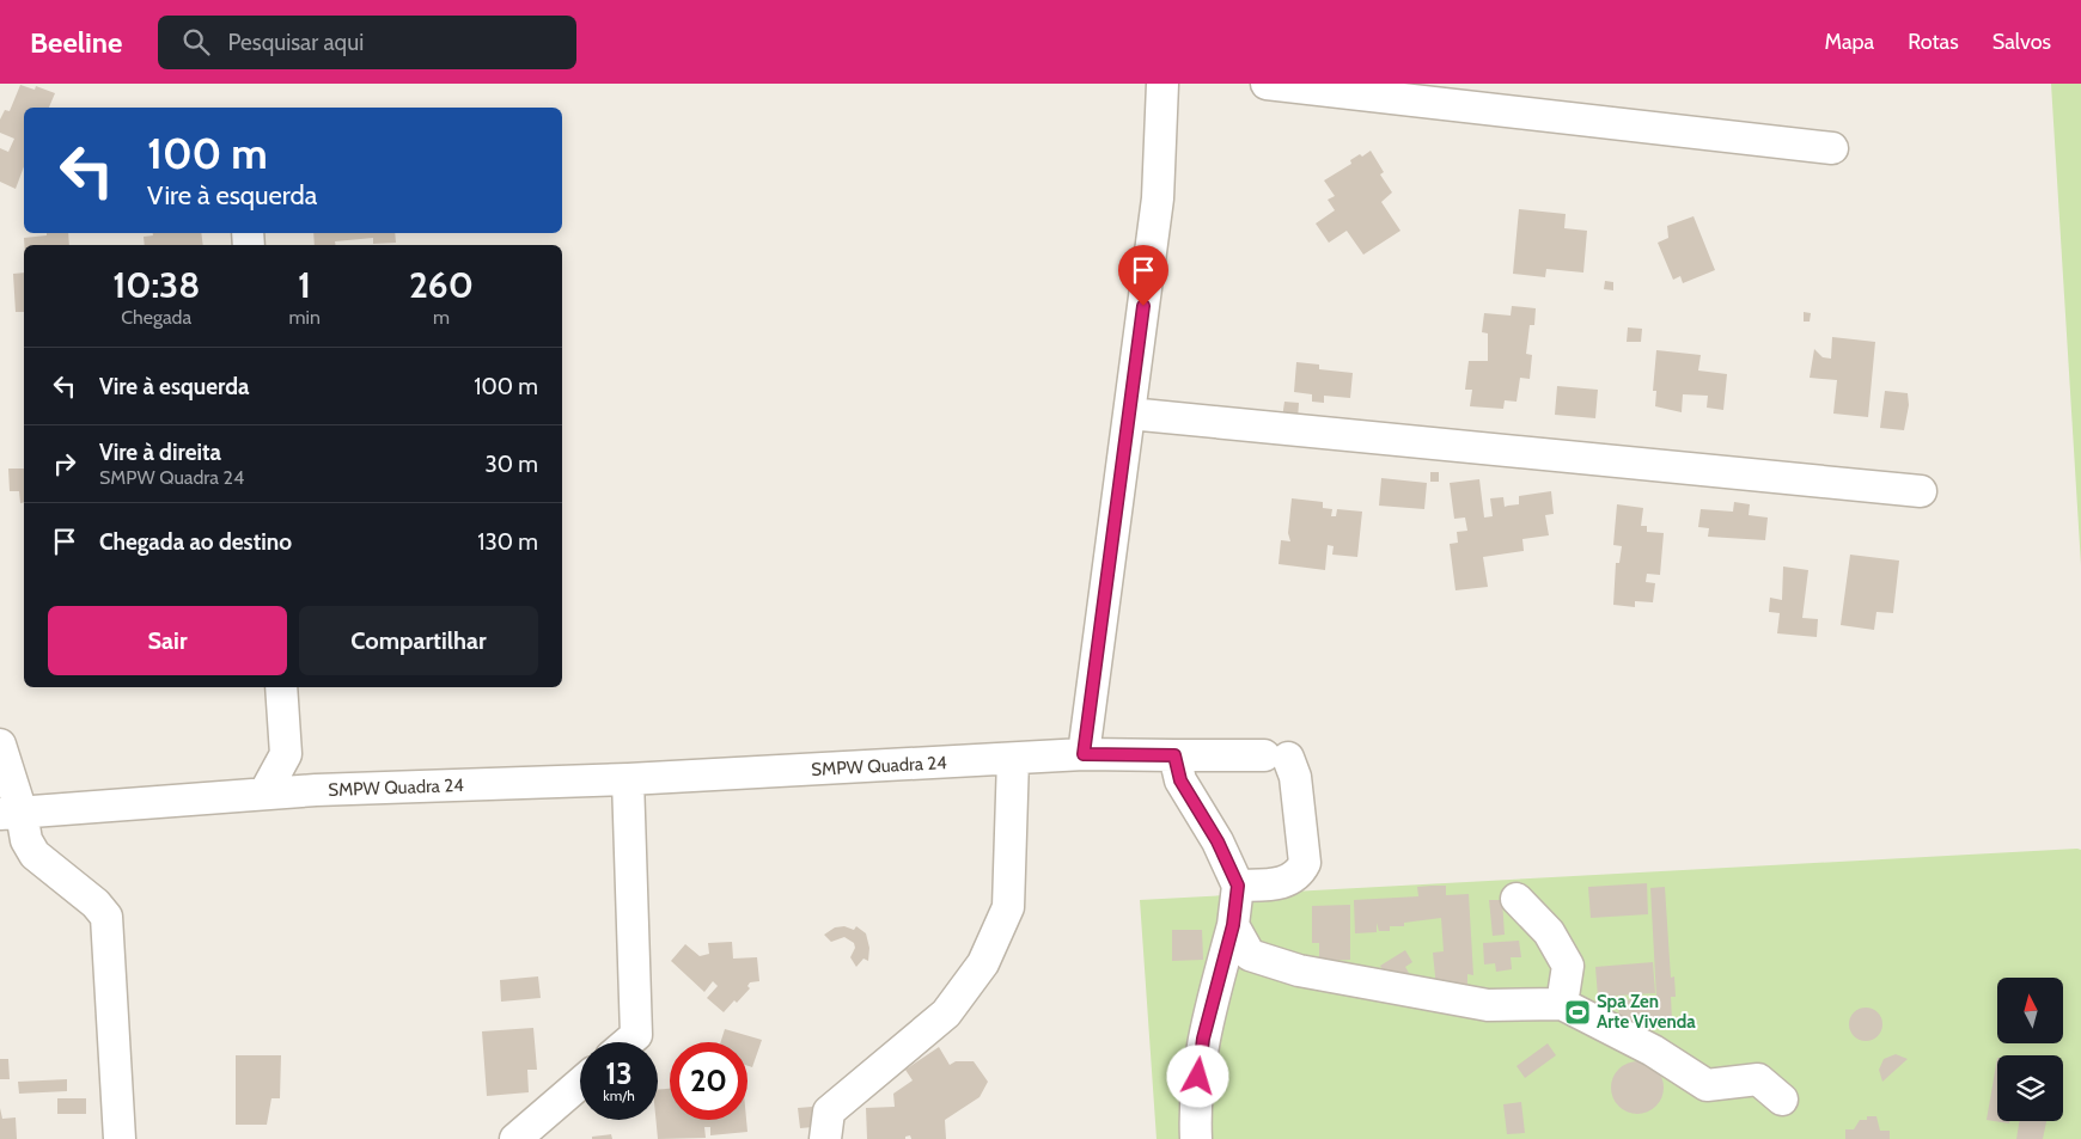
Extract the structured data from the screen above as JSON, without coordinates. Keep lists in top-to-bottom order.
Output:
{
  "streets": {
    "street": ["SMPW Quadra 24"]
  },
  "places": {
    "sports": ["Spa Zen Arte Vivenda"]
  },
  "north": "top",
  "page": {
    "header": "Beeline",
    "search": "Pesquisar aqui",
    "nav": ["Mapa", "Rotas", "Salvos"],
    "turn": ["100 m", "Vire à esquerda"],
    "eta": [
      "10:38",
      "Chegada",
      "1",
      "min",
      "260",
      "m"
    ],
    "list": [
      {
        "name": "Vire à esquerda",
        "value": "100 m"
      },
      {
        "name": "Vire à direita",
        "note": "SMPW Quadra 24",
        "value": "30 m"
      },
      {
        "name": "Chegada ao destino",
        "value": "130 m"
      }
    ],
    "buttons": ["Sair", "Compartilhar"],
    "speed": "13 km/h",
    "limit": "20"
  }
}
